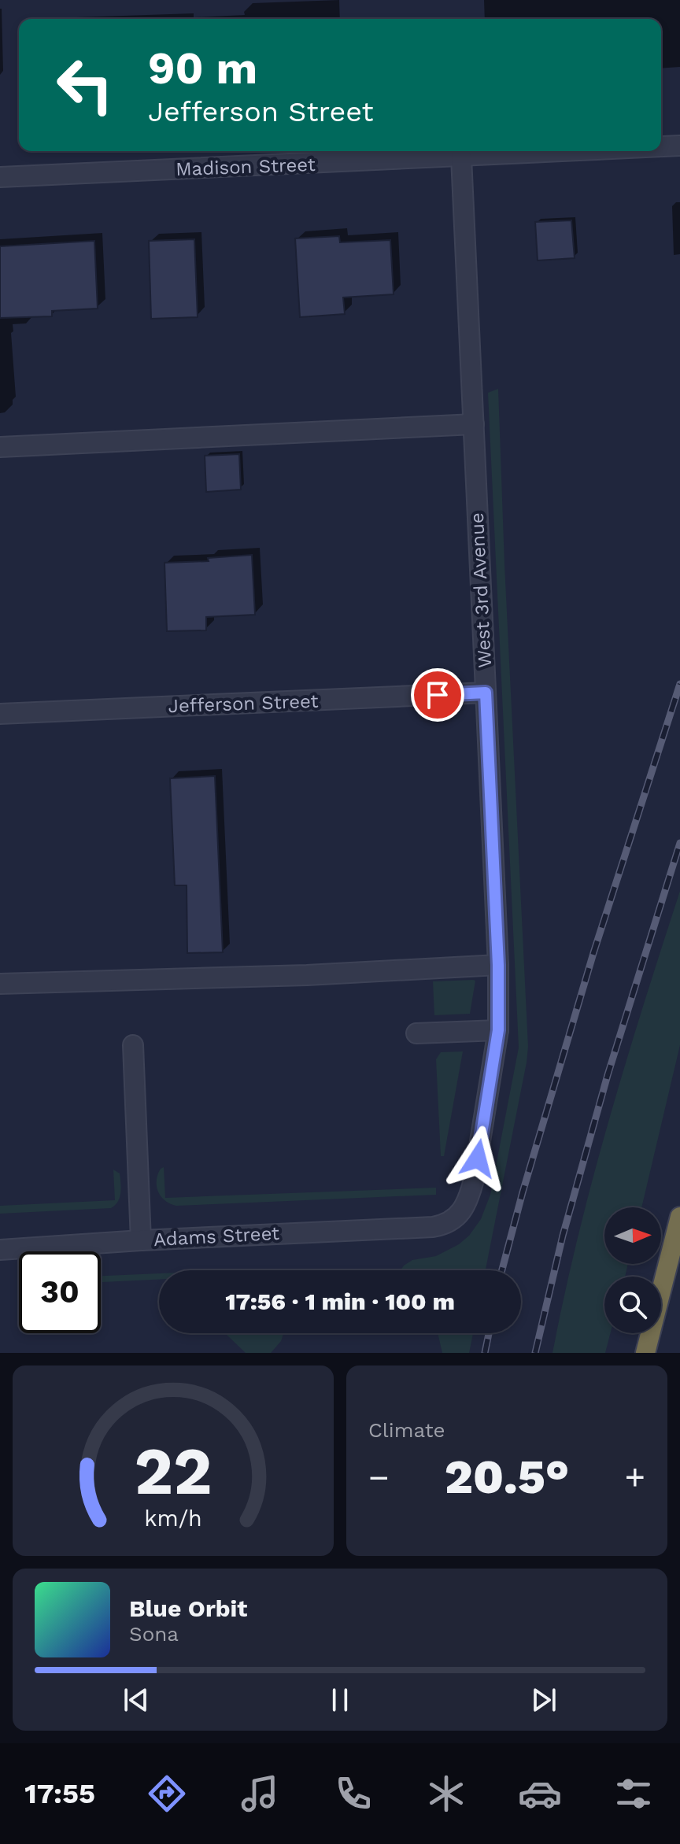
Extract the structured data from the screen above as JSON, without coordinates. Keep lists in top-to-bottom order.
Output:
{
  "streets": {
    "street": [
      "Madison Street",
      "West 3rd Avenue",
      "Jefferson Street",
      "Adams Street"
    ]
  },
  "crossings": [
    ["Madison Street", "West 3rd Avenue"],
    ["West 3rd Avenue", "Jefferson Street"],
    ["West 3rd Avenue", "Adams Street"]
  ],
  "north": "right",
  "page": {
    "turn": ["90 m", "Jefferson Street"],
    "limit": "30",
    "trip": "17:56 · 1 min · 100 m",
    "tile": "Climate",
    "heat": ["−", "20.5°", "+"],
    "song": ["Blue Orbit", "Sona"],
    "tabs": "17:55",
    "gauge": ["22", "km/h"]
  }
}
